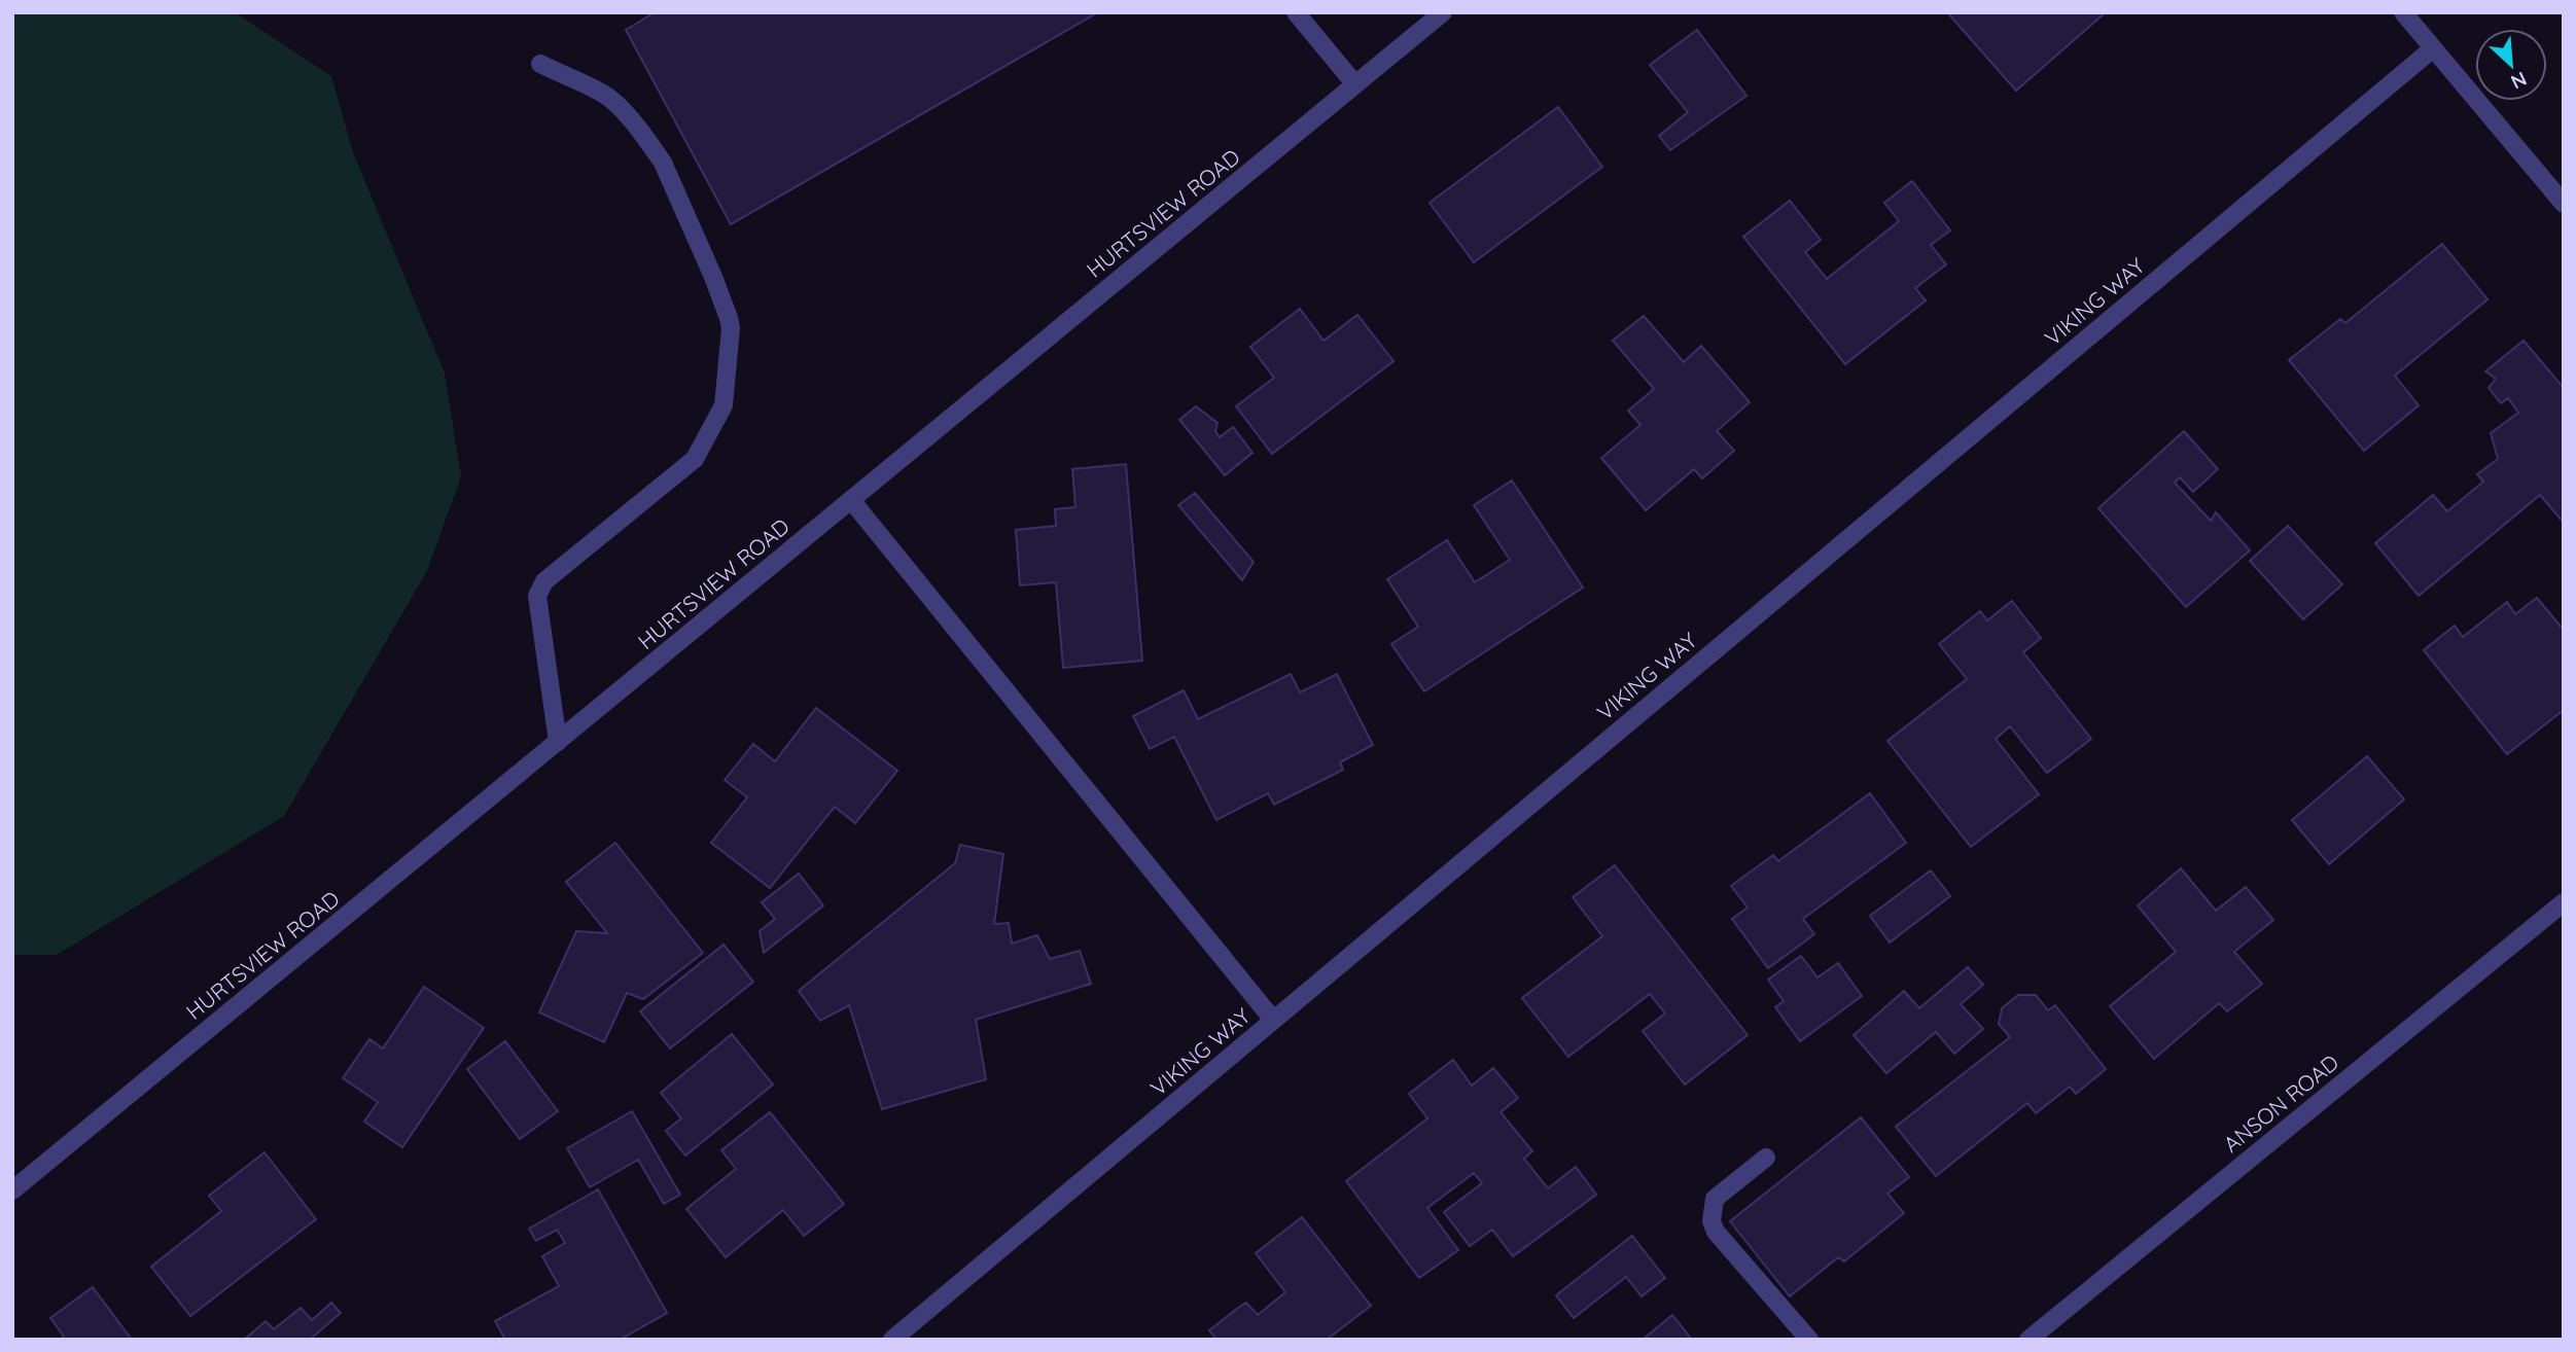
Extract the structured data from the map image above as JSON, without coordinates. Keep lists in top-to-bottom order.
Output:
{
  "streets": {
    "street": ["HURTSVIEW ROAD", "VIKING WAY", "ANSON ROAD"]
  },
  "north": "bottom right"
}
